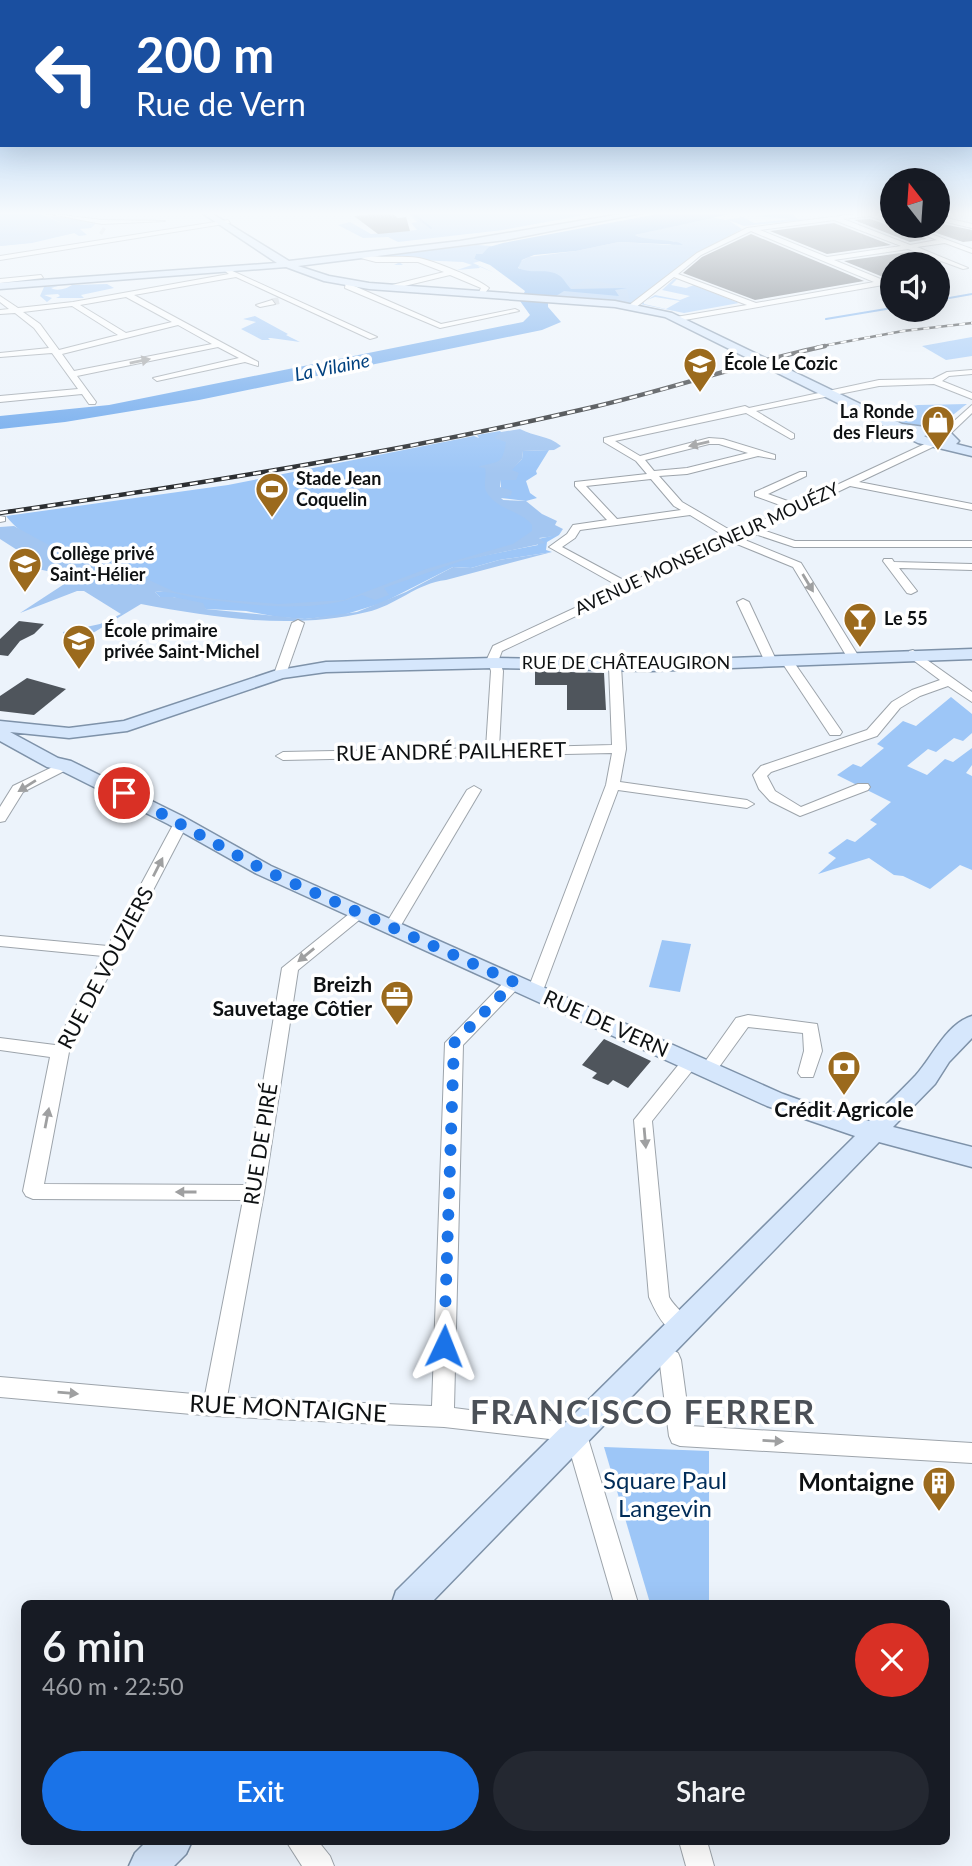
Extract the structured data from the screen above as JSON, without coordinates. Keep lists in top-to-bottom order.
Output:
{
  "streets": {
    "main road": ["RUE DE CHÂTEAUGIRON", "RUE DE VERN"],
    "street": [
      "AVENUE MONSEIGNEUR MOUÉZY",
      "RUE ANDRÉ PAILHERET",
      "RUE DE VOUZIERS",
      "RUE DE PIRÉ",
      "RUE MONTAIGNE"
    ]
  },
  "crossings": [
    ["AVENUE MONSEIGNEUR MOUÉZY", "RUE DE CHÂTEAUGIRON"],
    ["RUE DE CHÂTEAUGIRON", "RUE DE VERN"],
    ["RUE DE VOUZIERS", "RUE DE VERN"],
    ["RUE DE VOUZIERS", "RUE DE PIRÉ"],
    ["RUE DE VERN", "RUE DE PIRÉ"],
    ["RUE DE PIRÉ", "RUE MONTAIGNE"]
  ],
  "one_way": ["RUE DE PIRÉ", "RUE MONTAIGNE"],
  "districts": ["FRANCISCO FERRER"],
  "water": ["La Vilaine"],
  "parks": ["Square Paul Langevin"],
  "places": {
    "school or university": ["École Le Cozic", "Collège privé Saint-Hélier", "École primaire privée Saint-Michel"],
    "shop": ["La Ronde des Fleurs"],
    "sports": ["Stade Jean Coquelin"],
    "bar": ["Le 55"],
    "office": ["Breizh Sauvetage Côtier"],
    "bank": ["Crédit Agricole"],
    "building": ["Montaigne"]
  },
  "north": "top",
  "page": {
    "turn": ["200 m", "Rue de Vern"],
    "heading": ["6 min", "460 m · 22:50"],
    "buttons": ["Exit", "Share"]
  }
}
